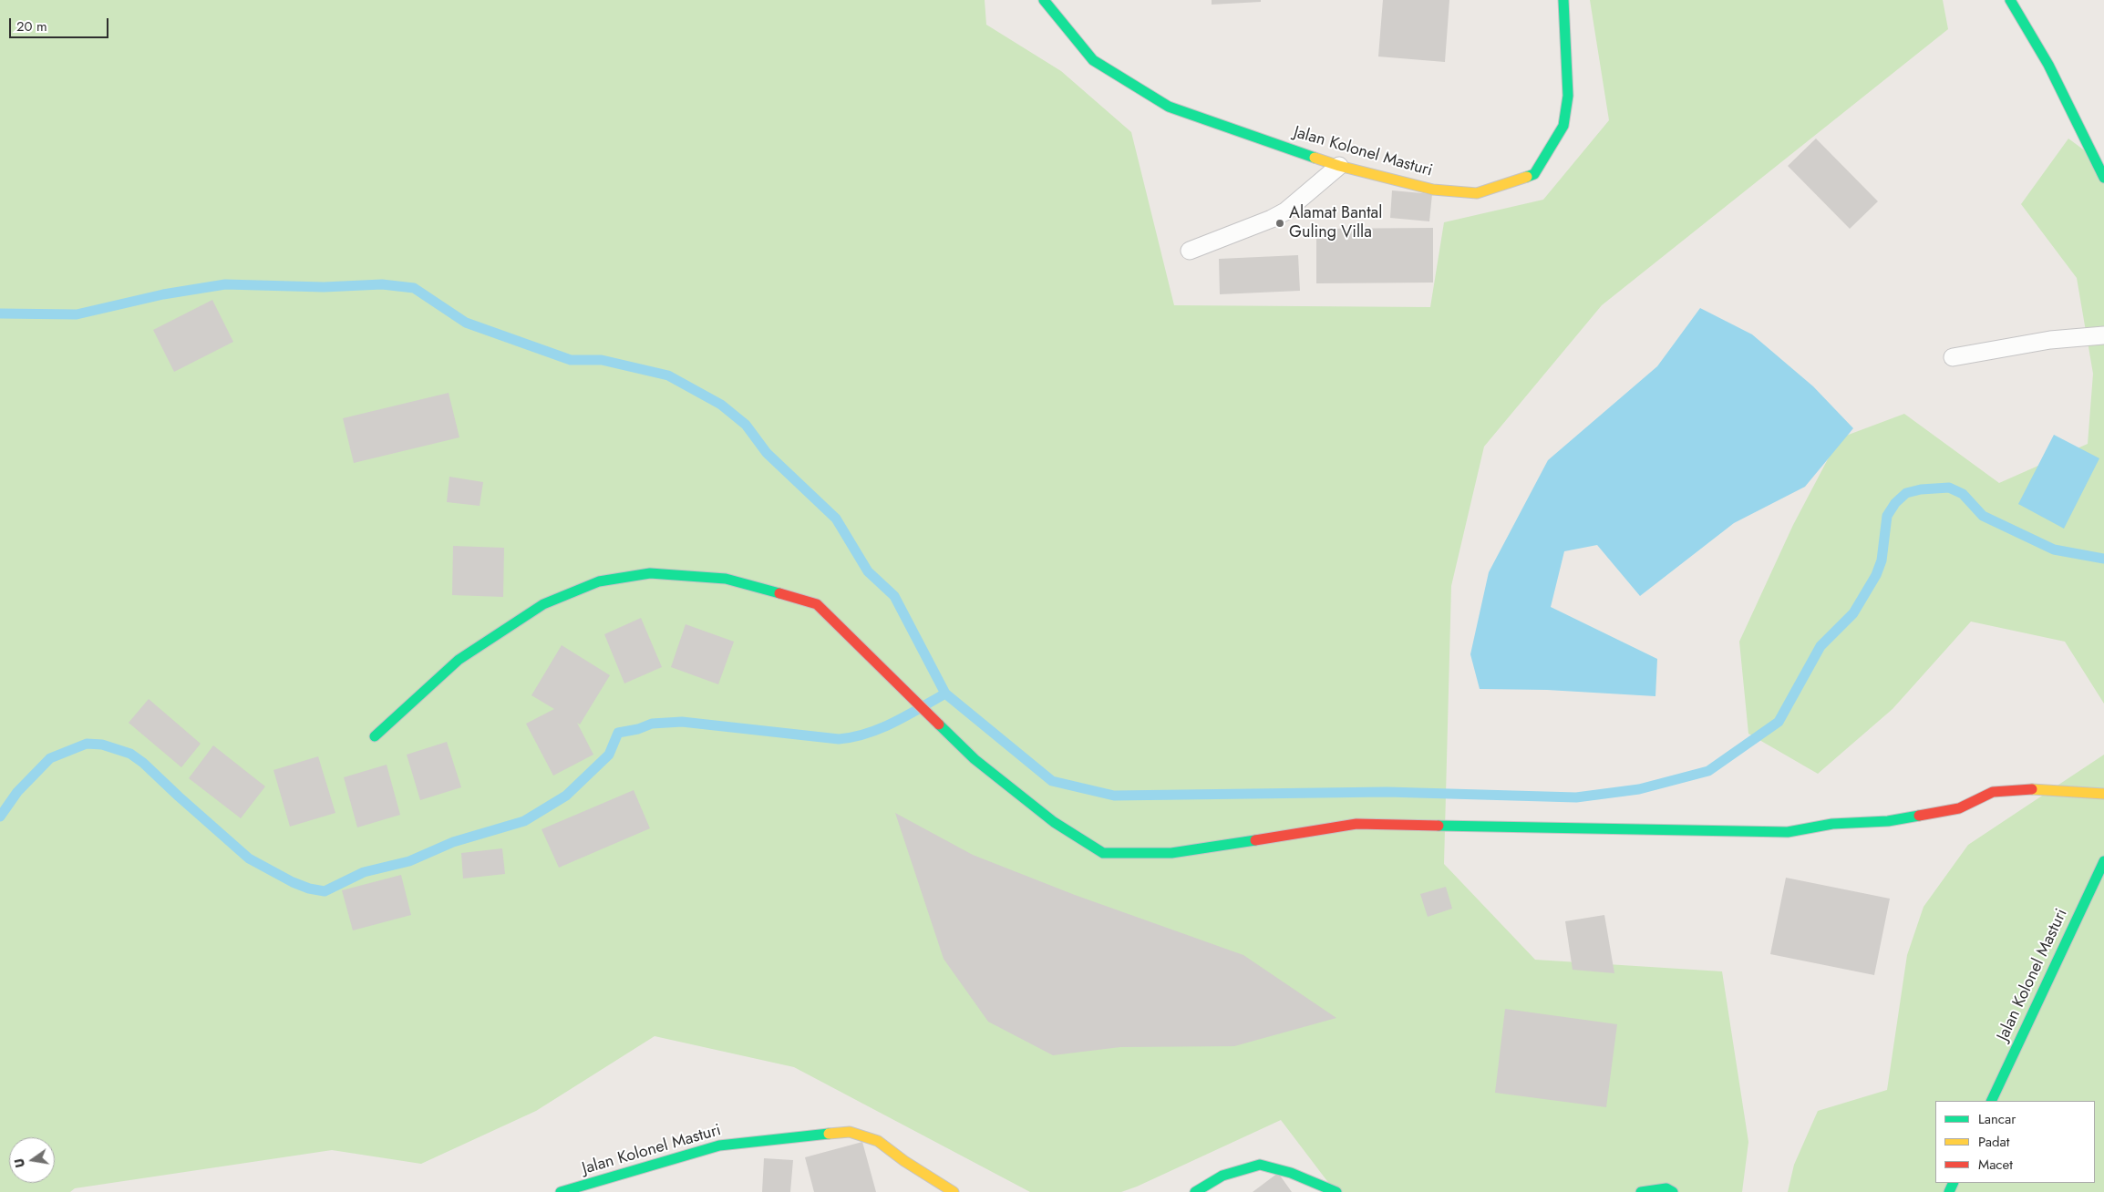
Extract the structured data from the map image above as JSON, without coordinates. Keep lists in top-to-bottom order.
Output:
{
  "streets": {
    "street": ["Jalan Kolonel Masturi"]
  },
  "places": ["Alamat Bantal Guling Villa"],
  "legend": ["Lancar", "Padat", "Macet"],
  "scale_bar": "20 m",
  "north": "left"
}
